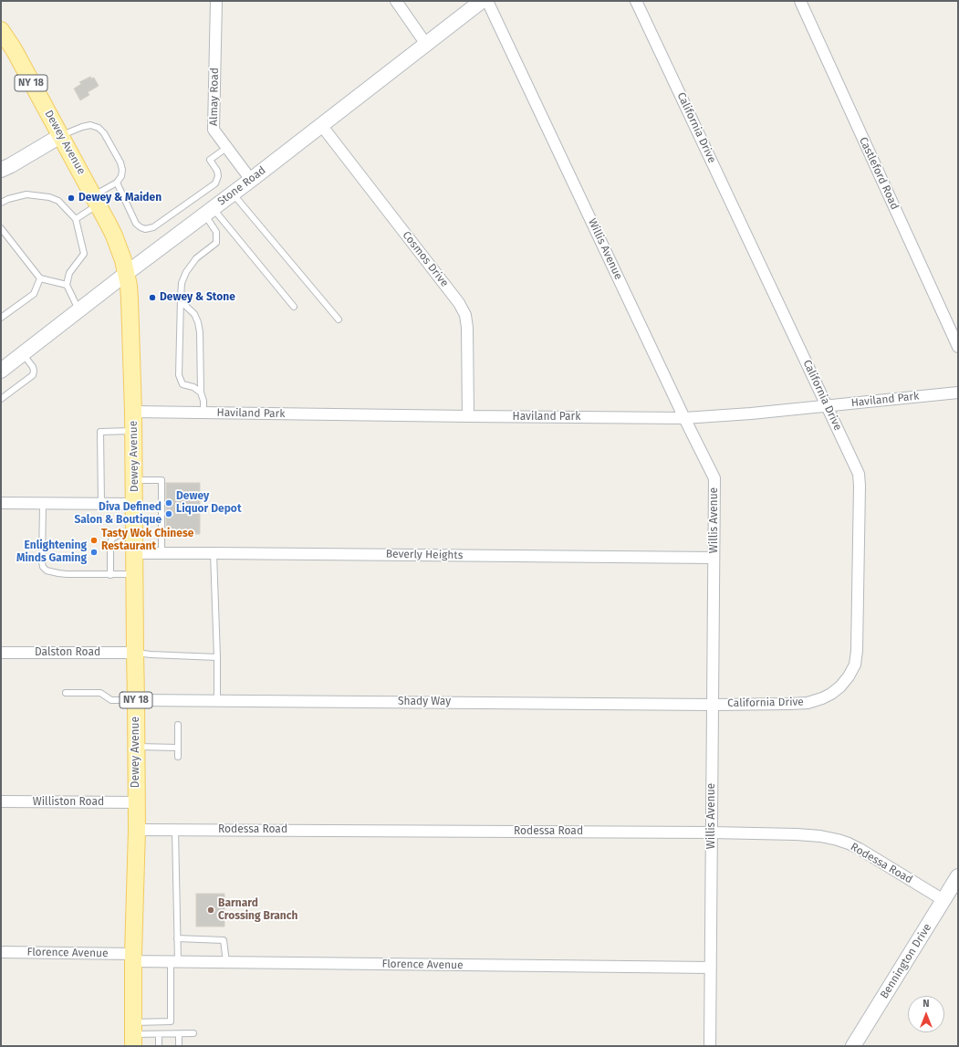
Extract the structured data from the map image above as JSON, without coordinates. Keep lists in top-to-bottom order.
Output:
{
  "streets": {
    "main road": ["NY 18", "Dewey Avenue"],
    "street": [
      "Almay Road",
      "California Drive",
      "Castleford Road",
      "Stone Road",
      "Willis Avenue",
      "Cosmos Drive",
      "Haviland Park",
      "Beverly Heights",
      "Dalston Road",
      "Shady Way",
      "Williston Road",
      "Rodessa Road",
      "Florence Avenue",
      "Bennington Drive"
    ]
  },
  "crossings": [
    ["Almay Road", "Stone Road"],
    ["California Drive", "Willis Avenue"],
    ["California Drive", "Haviland Park"],
    ["California Drive", "Shady Way"],
    ["Dewey Avenue", "Stone Road"],
    ["Dewey Avenue", "Haviland Park"],
    ["Dewey Avenue", "Beverly Heights"],
    ["Dewey Avenue", "Dalston Road"],
    ["Dewey Avenue", "Shady Way"],
    ["Dewey Avenue", "Williston Road"],
    ["Dewey Avenue", "Rodessa Road"],
    ["Dewey Avenue", "Florence Avenue"],
    ["Stone Road", "Cosmos Drive"],
    ["Willis Avenue", "Haviland Park"],
    ["Willis Avenue", "Beverly Heights"],
    ["Willis Avenue", "Shady Way"],
    ["Willis Avenue", "Rodessa Road"],
    ["Willis Avenue", "Florence Avenue"],
    ["Cosmos Drive", "Haviland Park"],
    ["Rodessa Road", "Bennington Drive"]
  ],
  "places": [
    "Dewey & Maiden",
    "Dewey & Stone",
    "Dewey Liquor Depot",
    "Diva Defined Salon & Boutique",
    "Tasty Wok Chinese Restaurant",
    "Enlightening Minds Gaming",
    "Barnard Crossing Branch"
  ],
  "north": "top"
}
